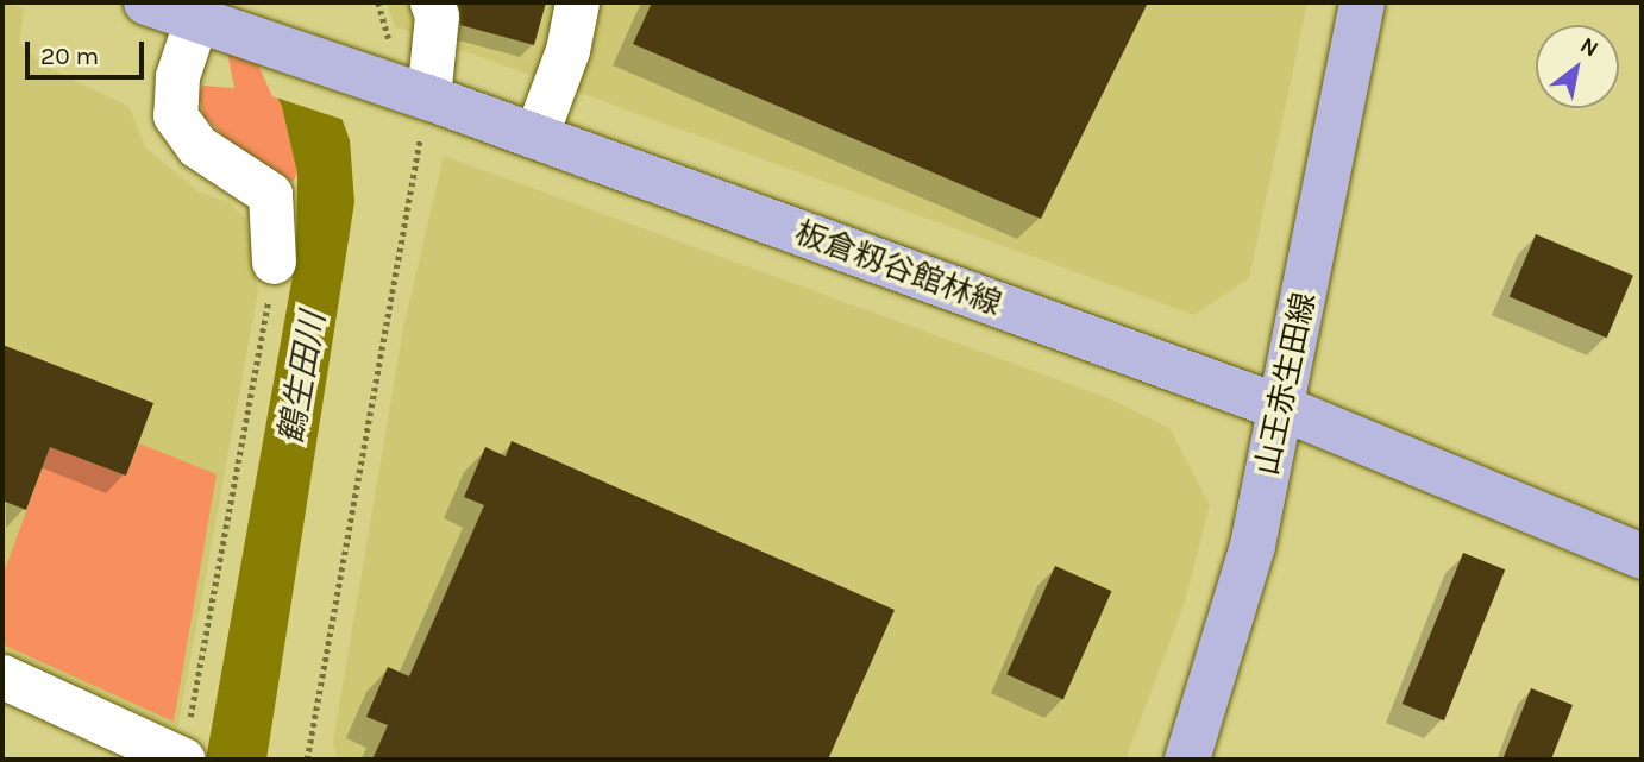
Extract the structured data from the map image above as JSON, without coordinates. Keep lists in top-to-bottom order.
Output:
{
  "streets": {
    "main road": ["板倉籾谷館林線", "山王赤生田線"]
  },
  "crossings": [
    ["板倉籾谷館林線", "山王赤生田線"]
  ],
  "water": ["鶴生田川"],
  "scale_bar": "20 m",
  "north": "top right"
}
